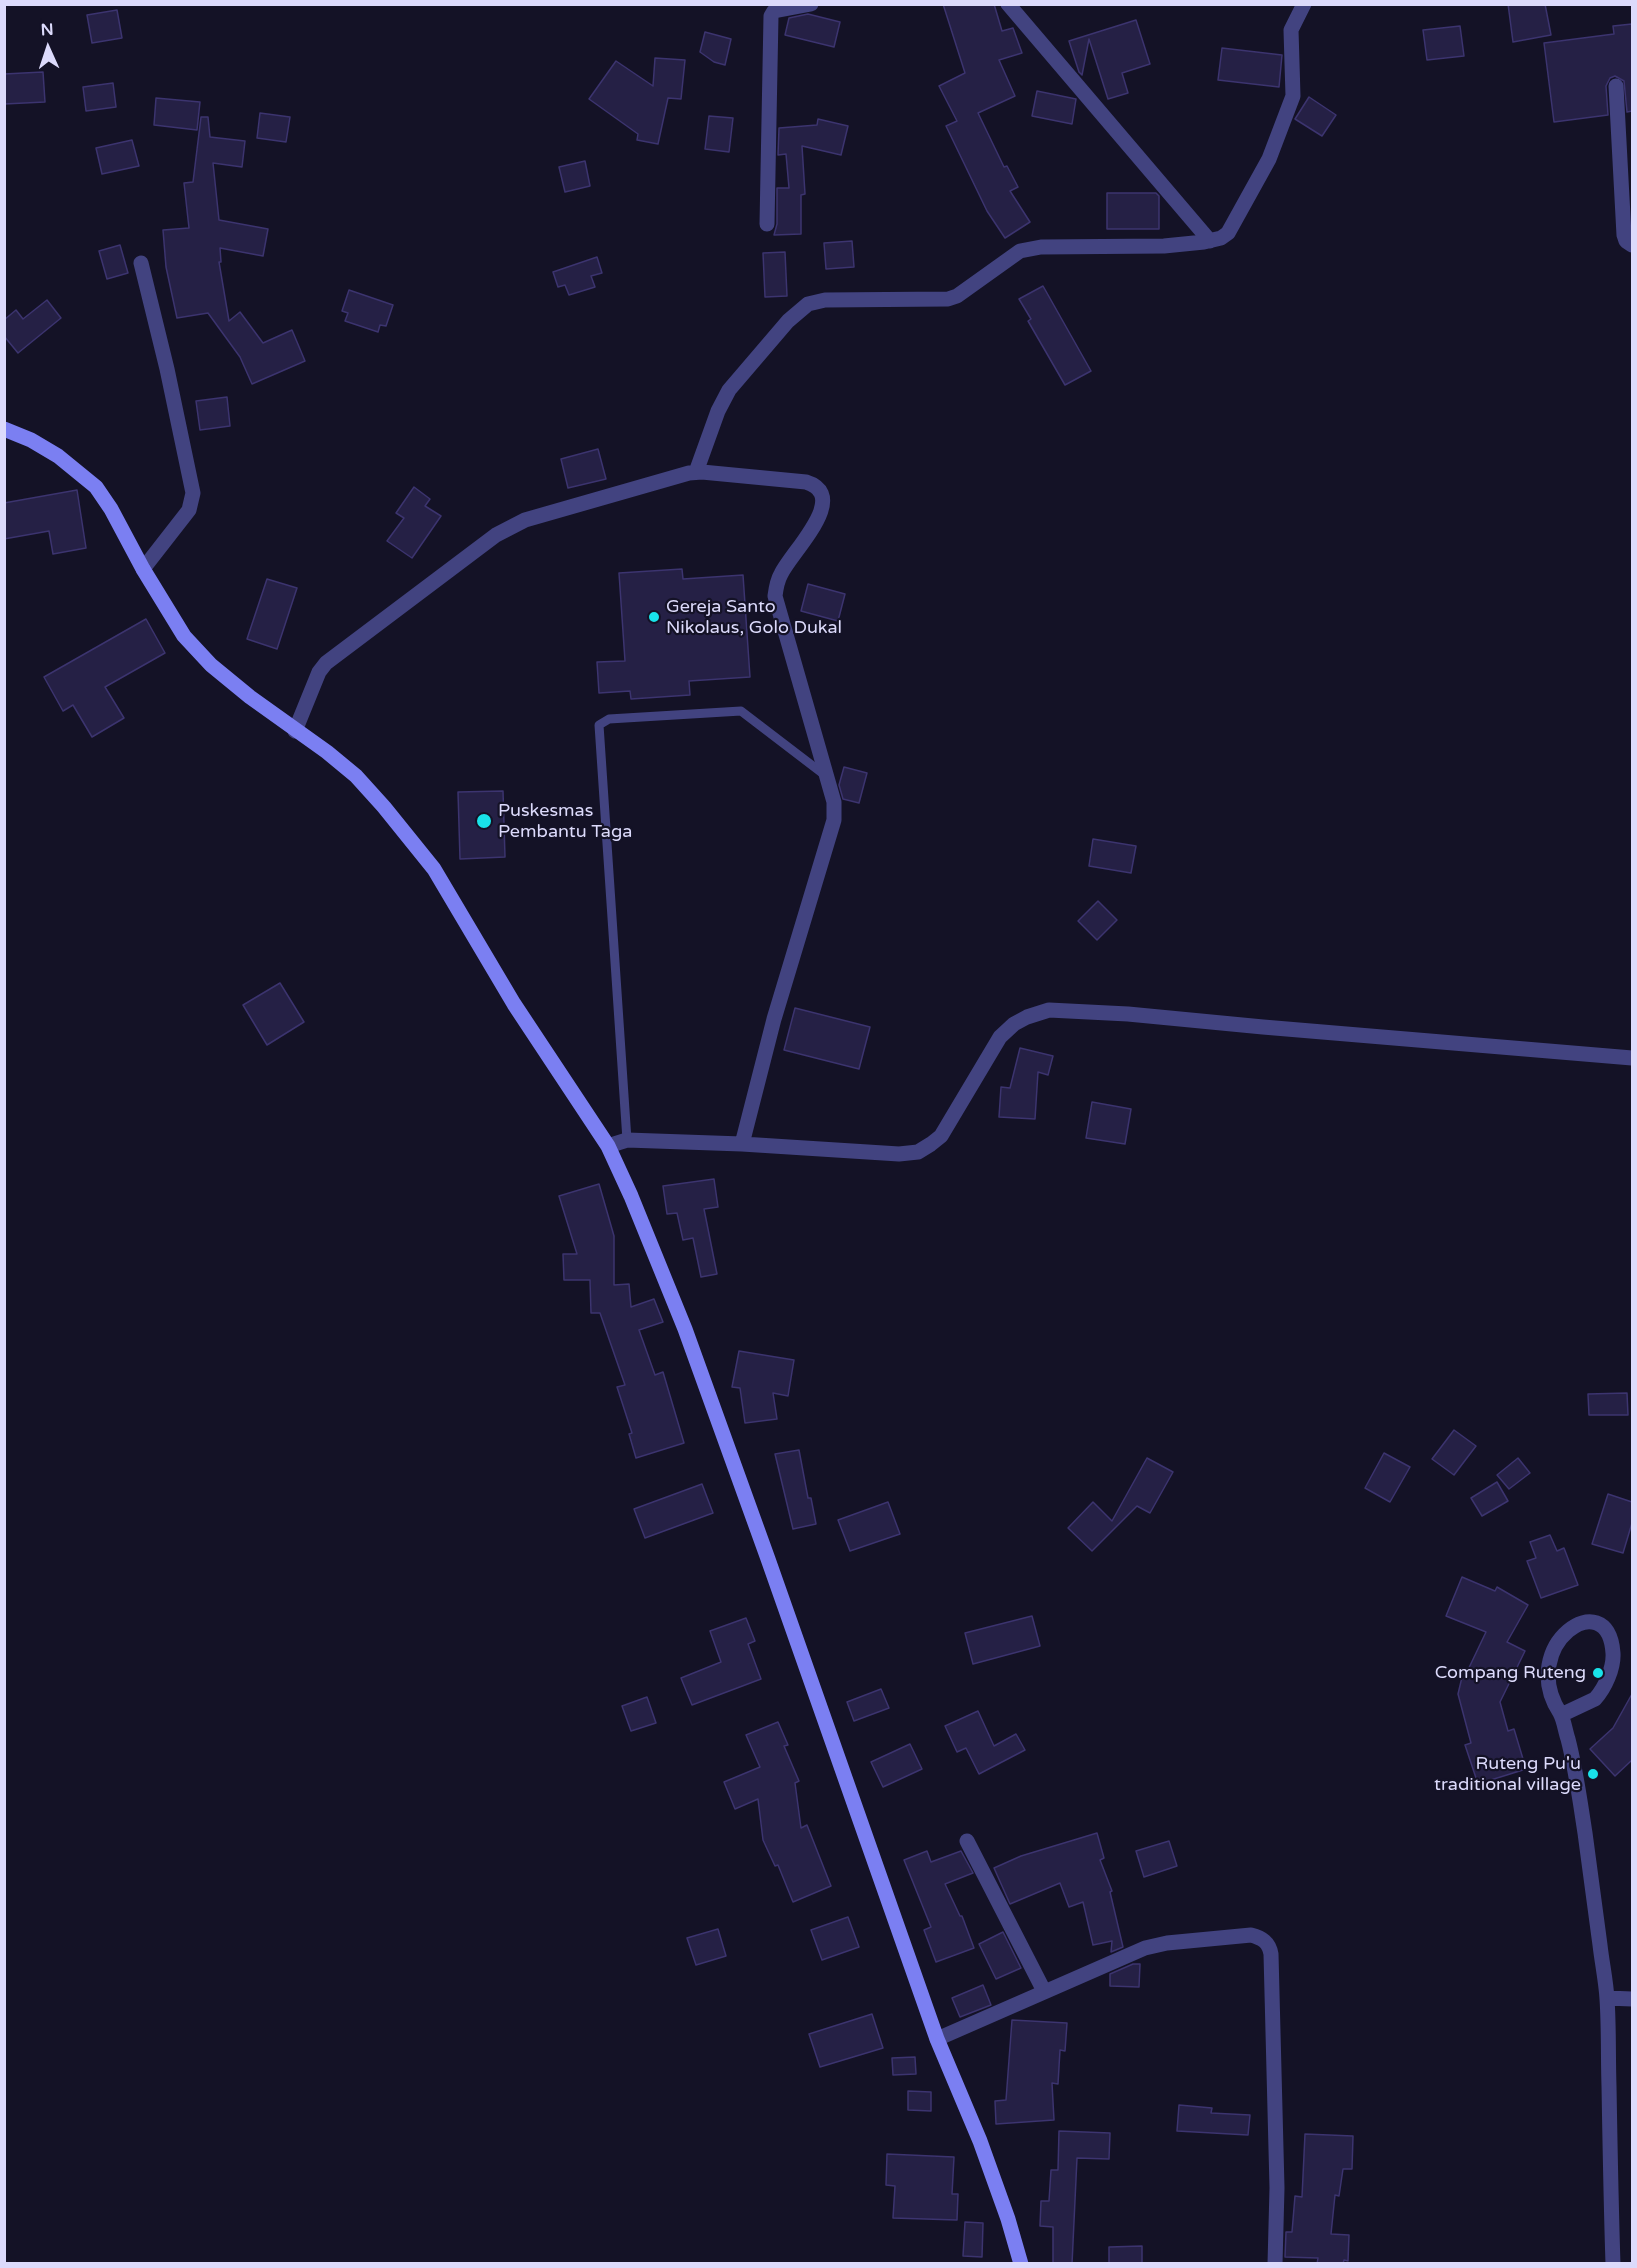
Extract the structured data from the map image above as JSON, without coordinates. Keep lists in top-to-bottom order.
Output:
{
  "places": [
    "Gereja Santo Nikolaus, Golo Dukal",
    "Puskesmas Pembantu Taga",
    "Compang Ruteng",
    "Ruteng Pu'u traditional village"
  ],
  "north": "top"
}
